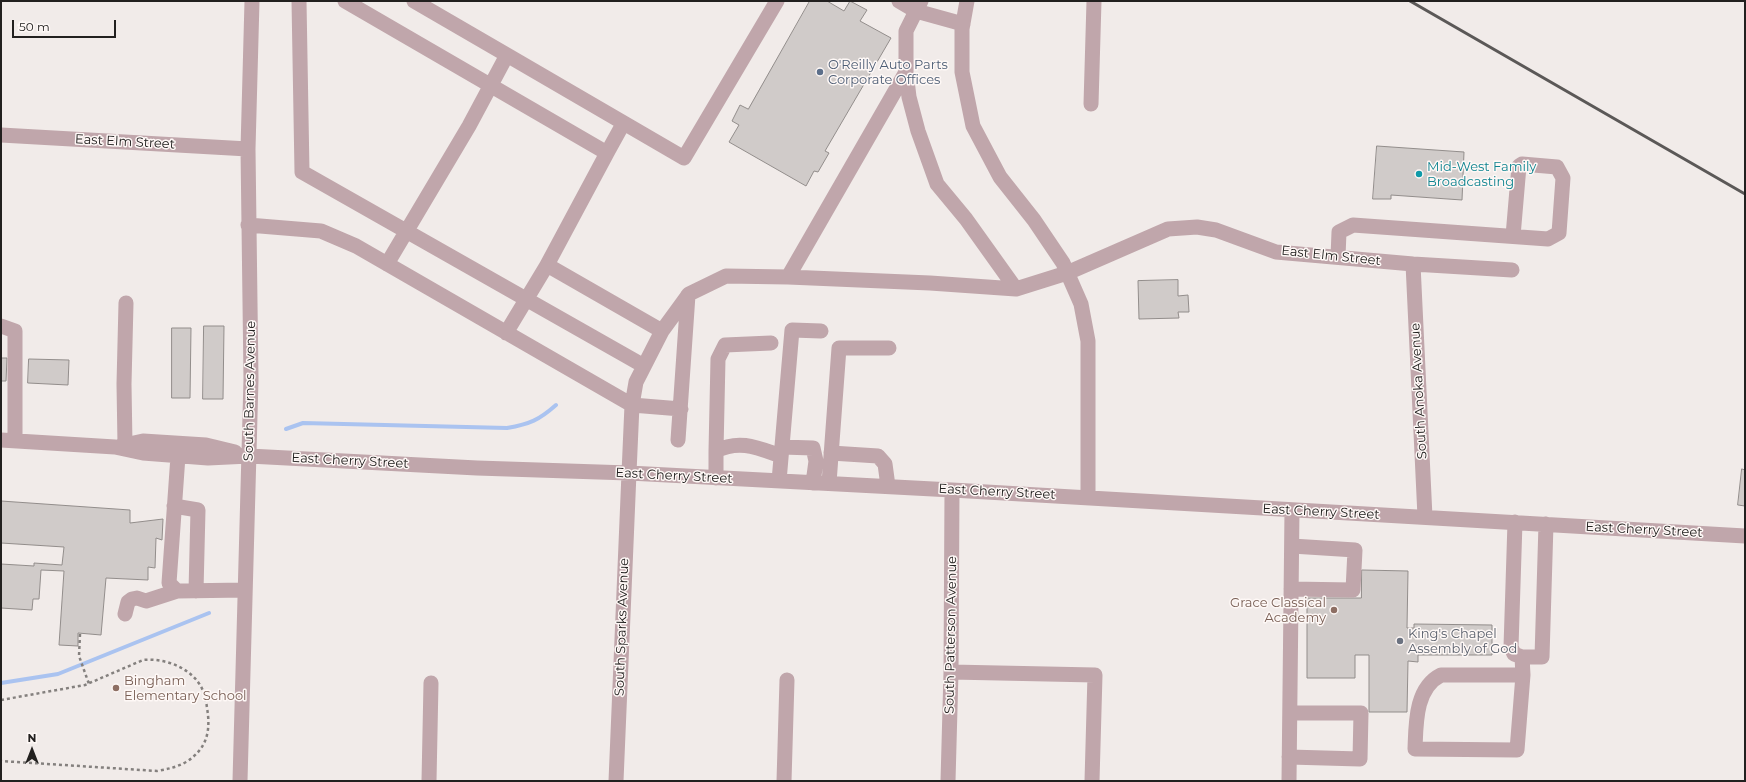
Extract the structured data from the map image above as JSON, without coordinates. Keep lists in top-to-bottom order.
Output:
{
  "streets": {
    "street": [
      "East Elm Street",
      "South Barnes Avenue",
      "South Anoka Avenue",
      "East Cherry Street",
      "South Sparks Avenue",
      "South Patterson Avenue"
    ]
  },
  "crossings": [
    ["East Elm Street", "South Barnes Avenue"],
    ["East Elm Street", "South Anoka Avenue"],
    ["South Barnes Avenue", "East Cherry Street"],
    ["South Anoka Avenue", "East Cherry Street"],
    ["East Cherry Street", "South Sparks Avenue"],
    ["East Cherry Street", "South Patterson Avenue"]
  ],
  "places": [
    "O'Reilly Auto Parts Corporate Offices",
    "Mid-West Family Broadcasting",
    "Grace Classical Academy",
    "King's Chapel Assembly of God",
    "Bingham Elementary School"
  ],
  "scale_bar": "50 m",
  "north": "top"
}
